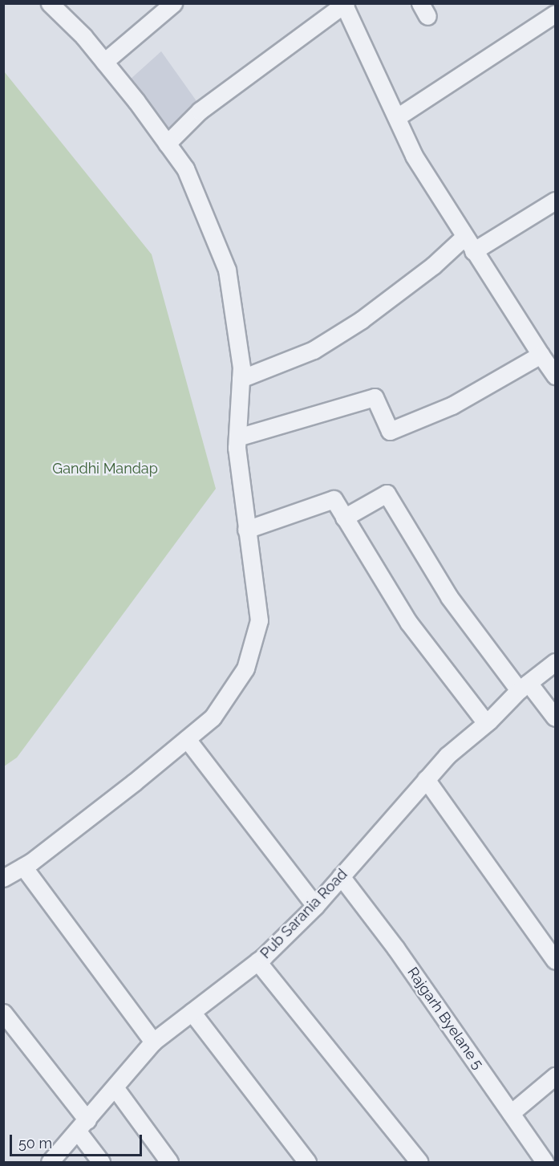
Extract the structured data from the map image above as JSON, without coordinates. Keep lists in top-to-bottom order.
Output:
{
  "streets": {
    "street": ["Pub Sarania Road", "Rajgarh Byelane 5"]
  },
  "crossings": [
    ["Pub Sarania Road", "Rajgarh Byelane 5"]
  ],
  "parks": ["Gandhi Mandap"],
  "scale_bar": "50 m"
}
